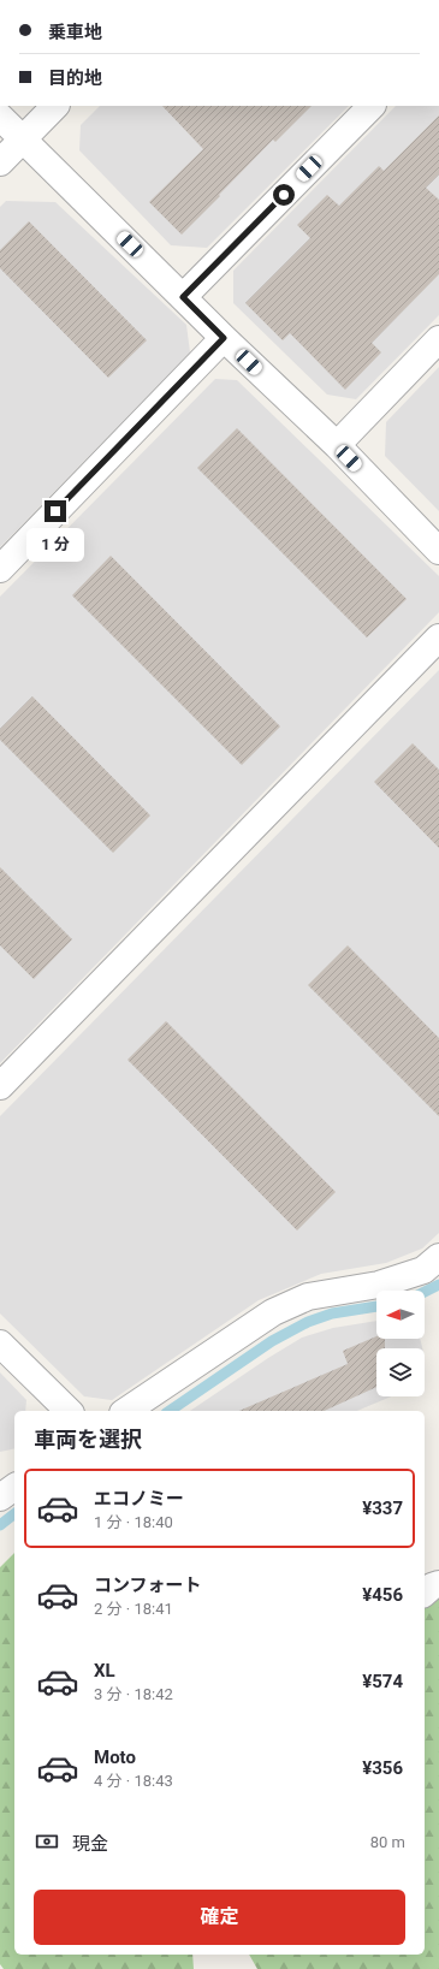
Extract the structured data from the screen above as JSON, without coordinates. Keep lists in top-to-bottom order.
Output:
{
  "north": "left",
  "page": {
    "banner": ["乗車地", "目的地"],
    "bubble": "1 分",
    "heading": "車両を選択",
    "list": [
      {
        "name": "エコノミー",
        "note": "1 分 · 18:40",
        "value": "¥337"
      },
      {
        "name": "コンフォート",
        "note": "2 分 · 18:41",
        "value": "¥456"
      },
      {
        "name": "XL",
        "note": "3 分 · 18:42",
        "value": "¥574"
      },
      {
        "name": "Moto",
        "note": "4 分 · 18:43",
        "value": "¥356"
      }
    ],
    "pay": ["現金", "80 m"],
    "buttons": "確定"
  }
}
